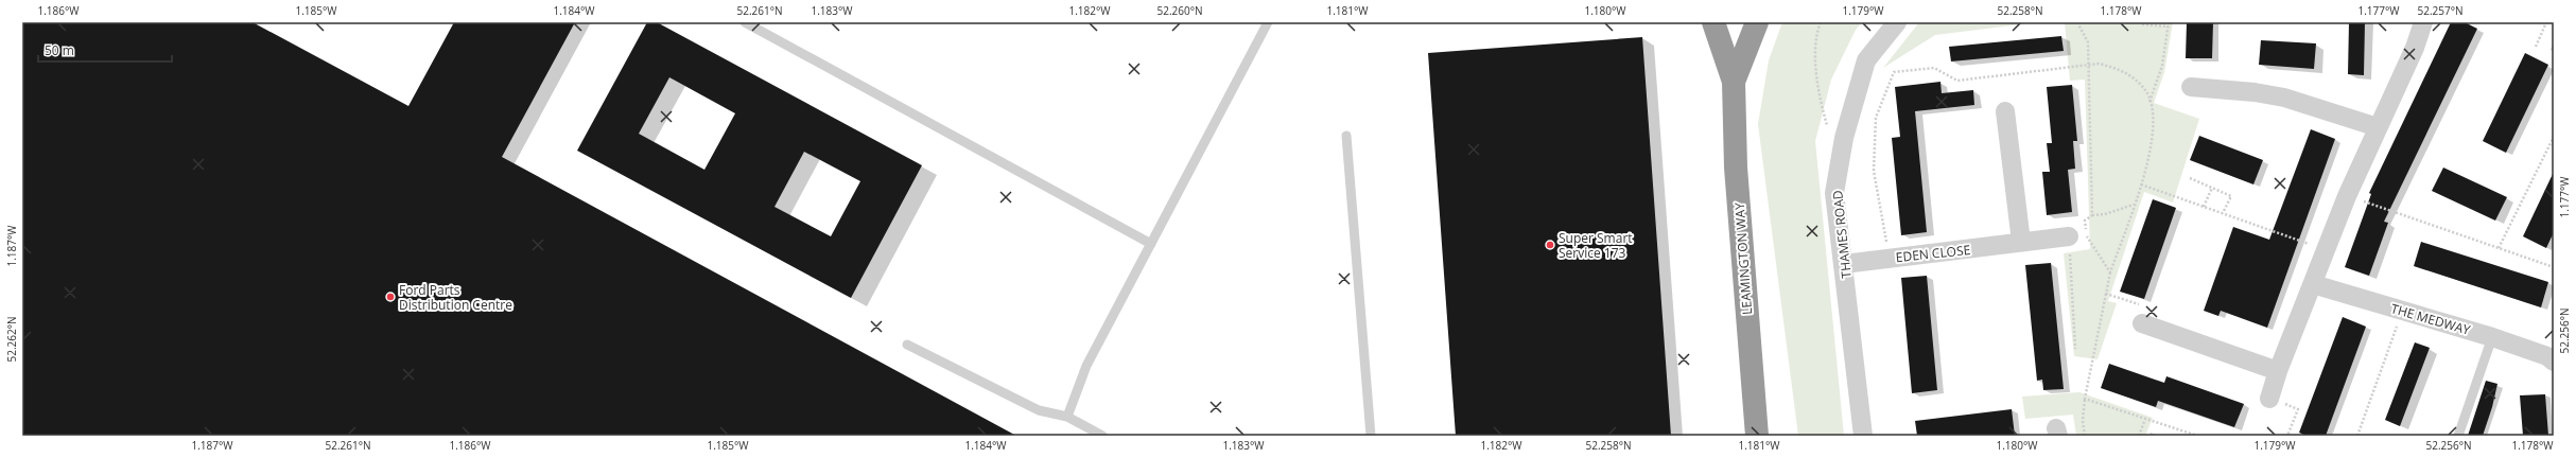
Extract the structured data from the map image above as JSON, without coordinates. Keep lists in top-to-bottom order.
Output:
{
  "streets": {
    "highway": ["LEAMINGTON WAY"],
    "street": ["THAMES ROAD", "EDEN CLOSE", "THE MEDWAY"]
  },
  "crossings": [
    ["THAMES ROAD", "EDEN CLOSE"]
  ],
  "places": ["Super Smart Service 173", "Ford Parts Distribution Centre"],
  "scale_bar": "50 m",
  "coordinates": [
    "1.186°W",
    "1.185°W",
    "1.184°W",
    "52.261°N",
    "1.183°W",
    "1.182°W",
    "52.260°N",
    "1.181°W",
    "1.180°W",
    "1.179°W",
    "52.258°N",
    "1.178°W",
    "1.177°W",
    "52.257°N",
    "1.187°W",
    "52.256°N",
    "52.262°N"
  ]
}
